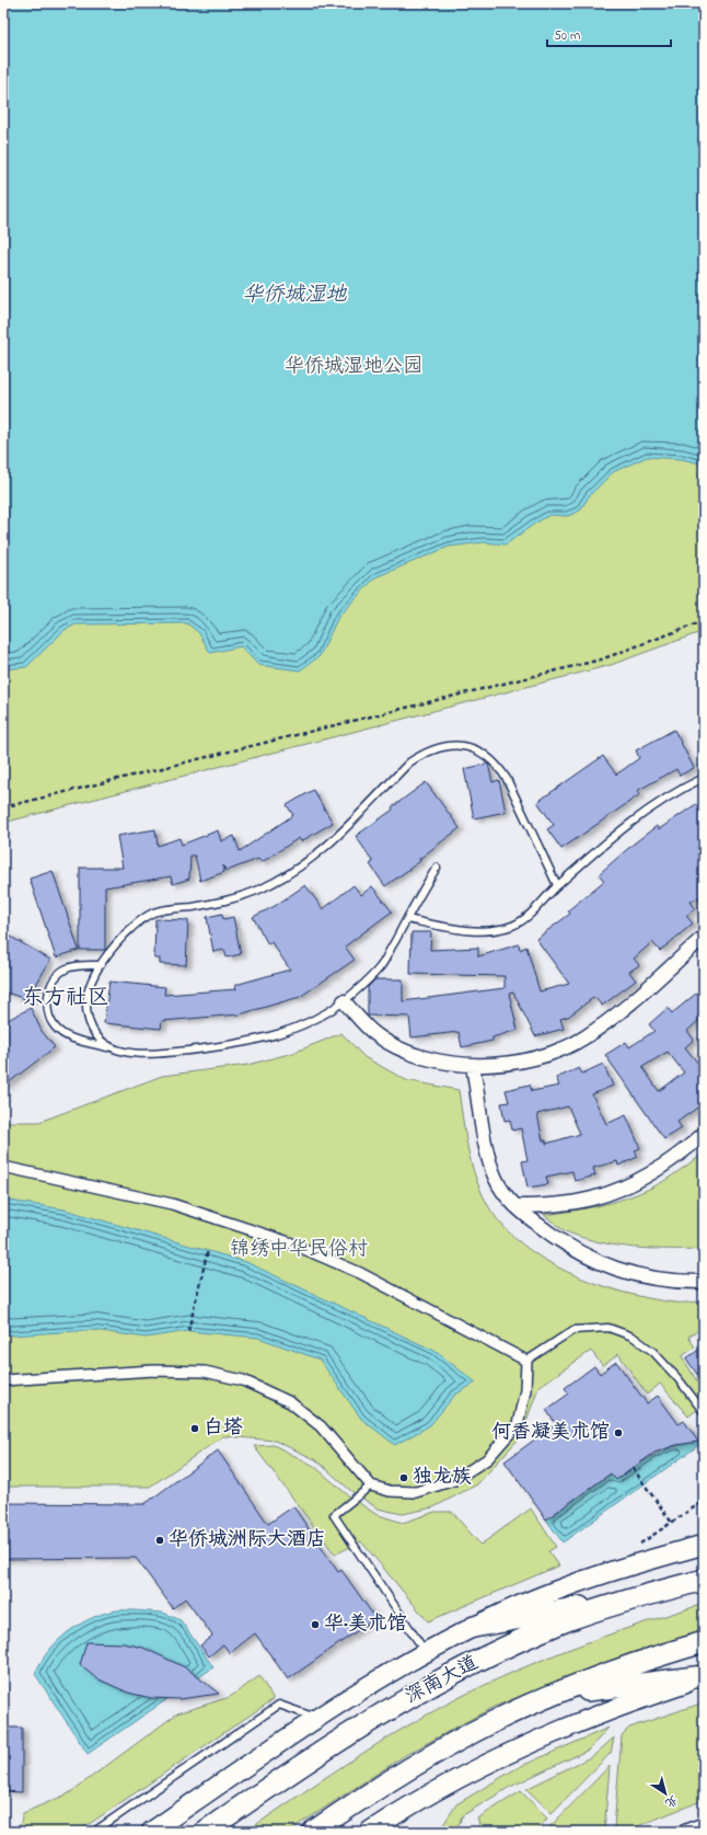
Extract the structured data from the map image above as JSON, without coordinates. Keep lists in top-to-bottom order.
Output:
{
  "streets": {
    "main road": ["深南大道"]
  },
  "districts": ["东方社区"],
  "water": ["华侨城湿地"],
  "parks": ["华侨城湿地公园", "锦绣中华民俗村"],
  "places": [
    "白塔",
    "何香凝美术馆",
    "独龙族",
    "华侨城洲际大酒店",
    "华·美术馆"
  ],
  "scale_bar": "50 m",
  "north": "bottom right"
}
